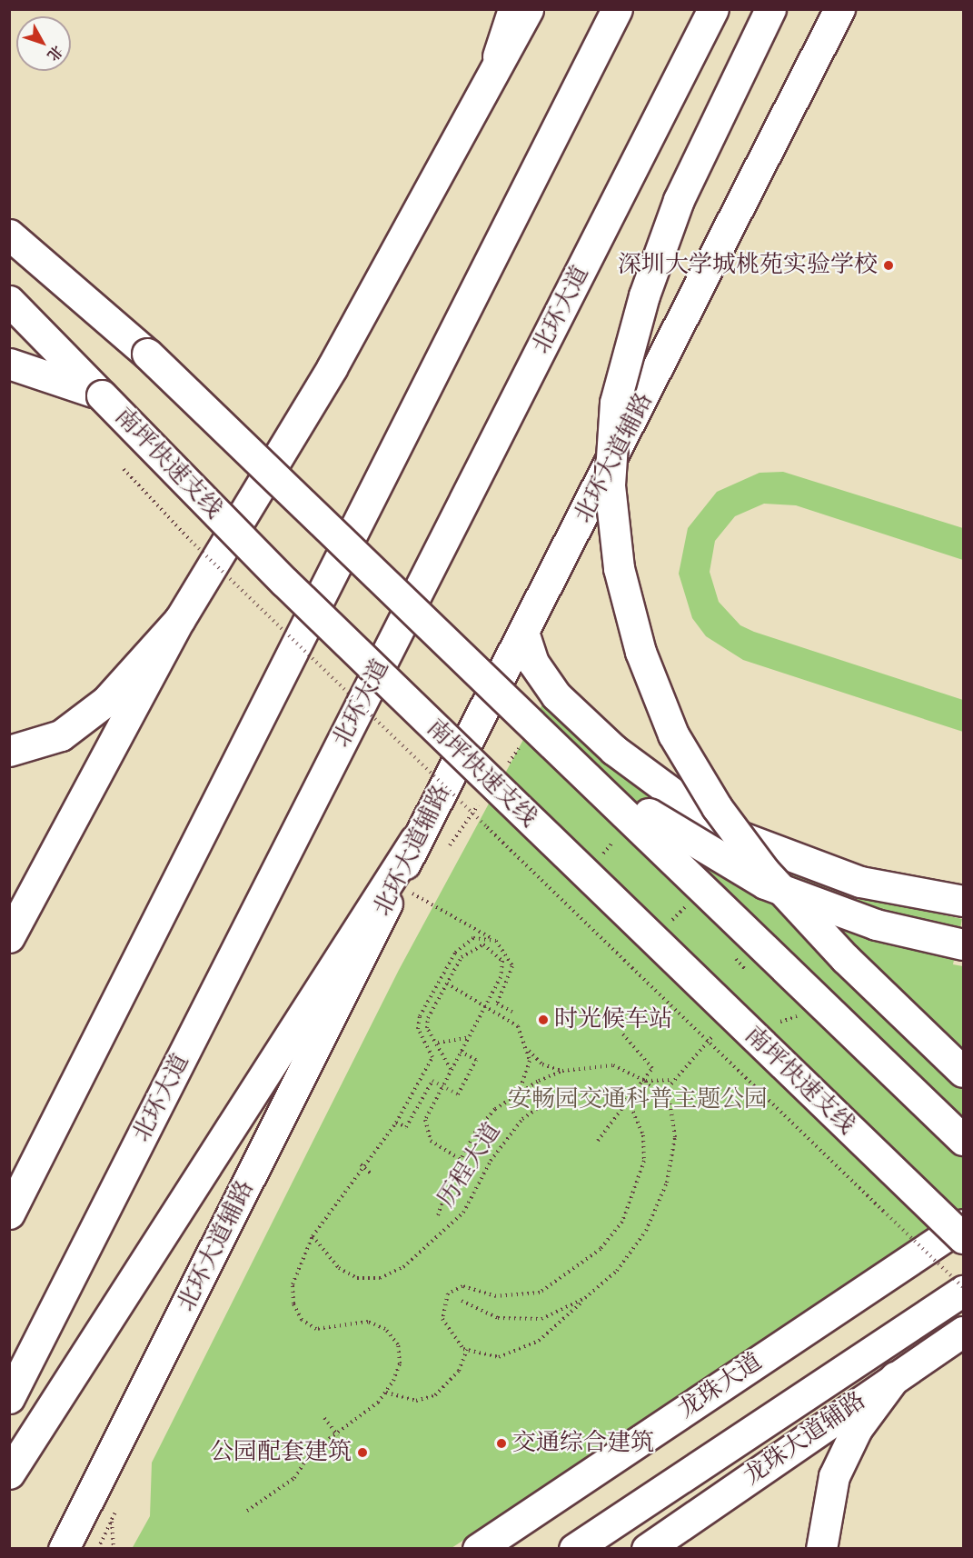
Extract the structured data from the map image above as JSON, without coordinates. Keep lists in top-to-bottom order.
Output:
{
  "streets": {
    "main road": [
      "北环大道",
      "北环大道辅路",
      "南坪快速支线",
      "龙珠大道",
      "龙珠大道辅路"
    ],
    "path": ["历程大道"]
  },
  "parks": ["安畅园交通科普主题公园"],
  "places": [
    "深圳大学城桃苑实验学校",
    "时光候车站",
    "交通综合建筑",
    "公园配套建筑"
  ],
  "north": "bottom right"
}
